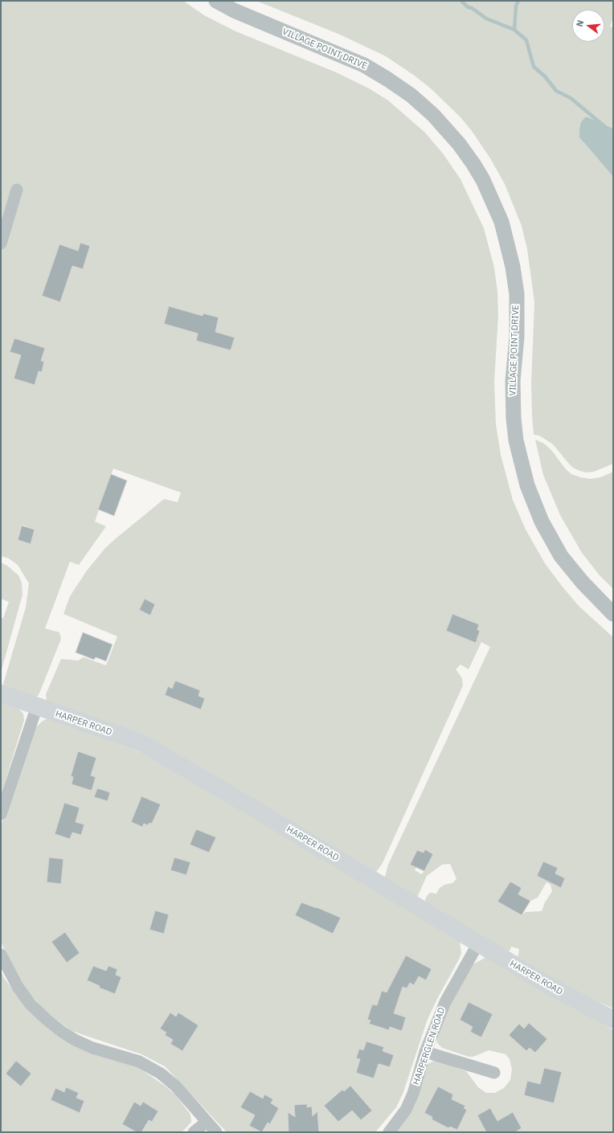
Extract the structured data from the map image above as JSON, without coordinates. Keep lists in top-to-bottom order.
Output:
{
  "streets": {
    "main road": ["HARPER ROAD"],
    "street": ["VILLAGE POINT DRIVE", "HARPERGLEN ROAD"]
  },
  "crossings": [
    ["HARPER ROAD", "HARPERGLEN ROAD"]
  ],
  "north": "left"
}
